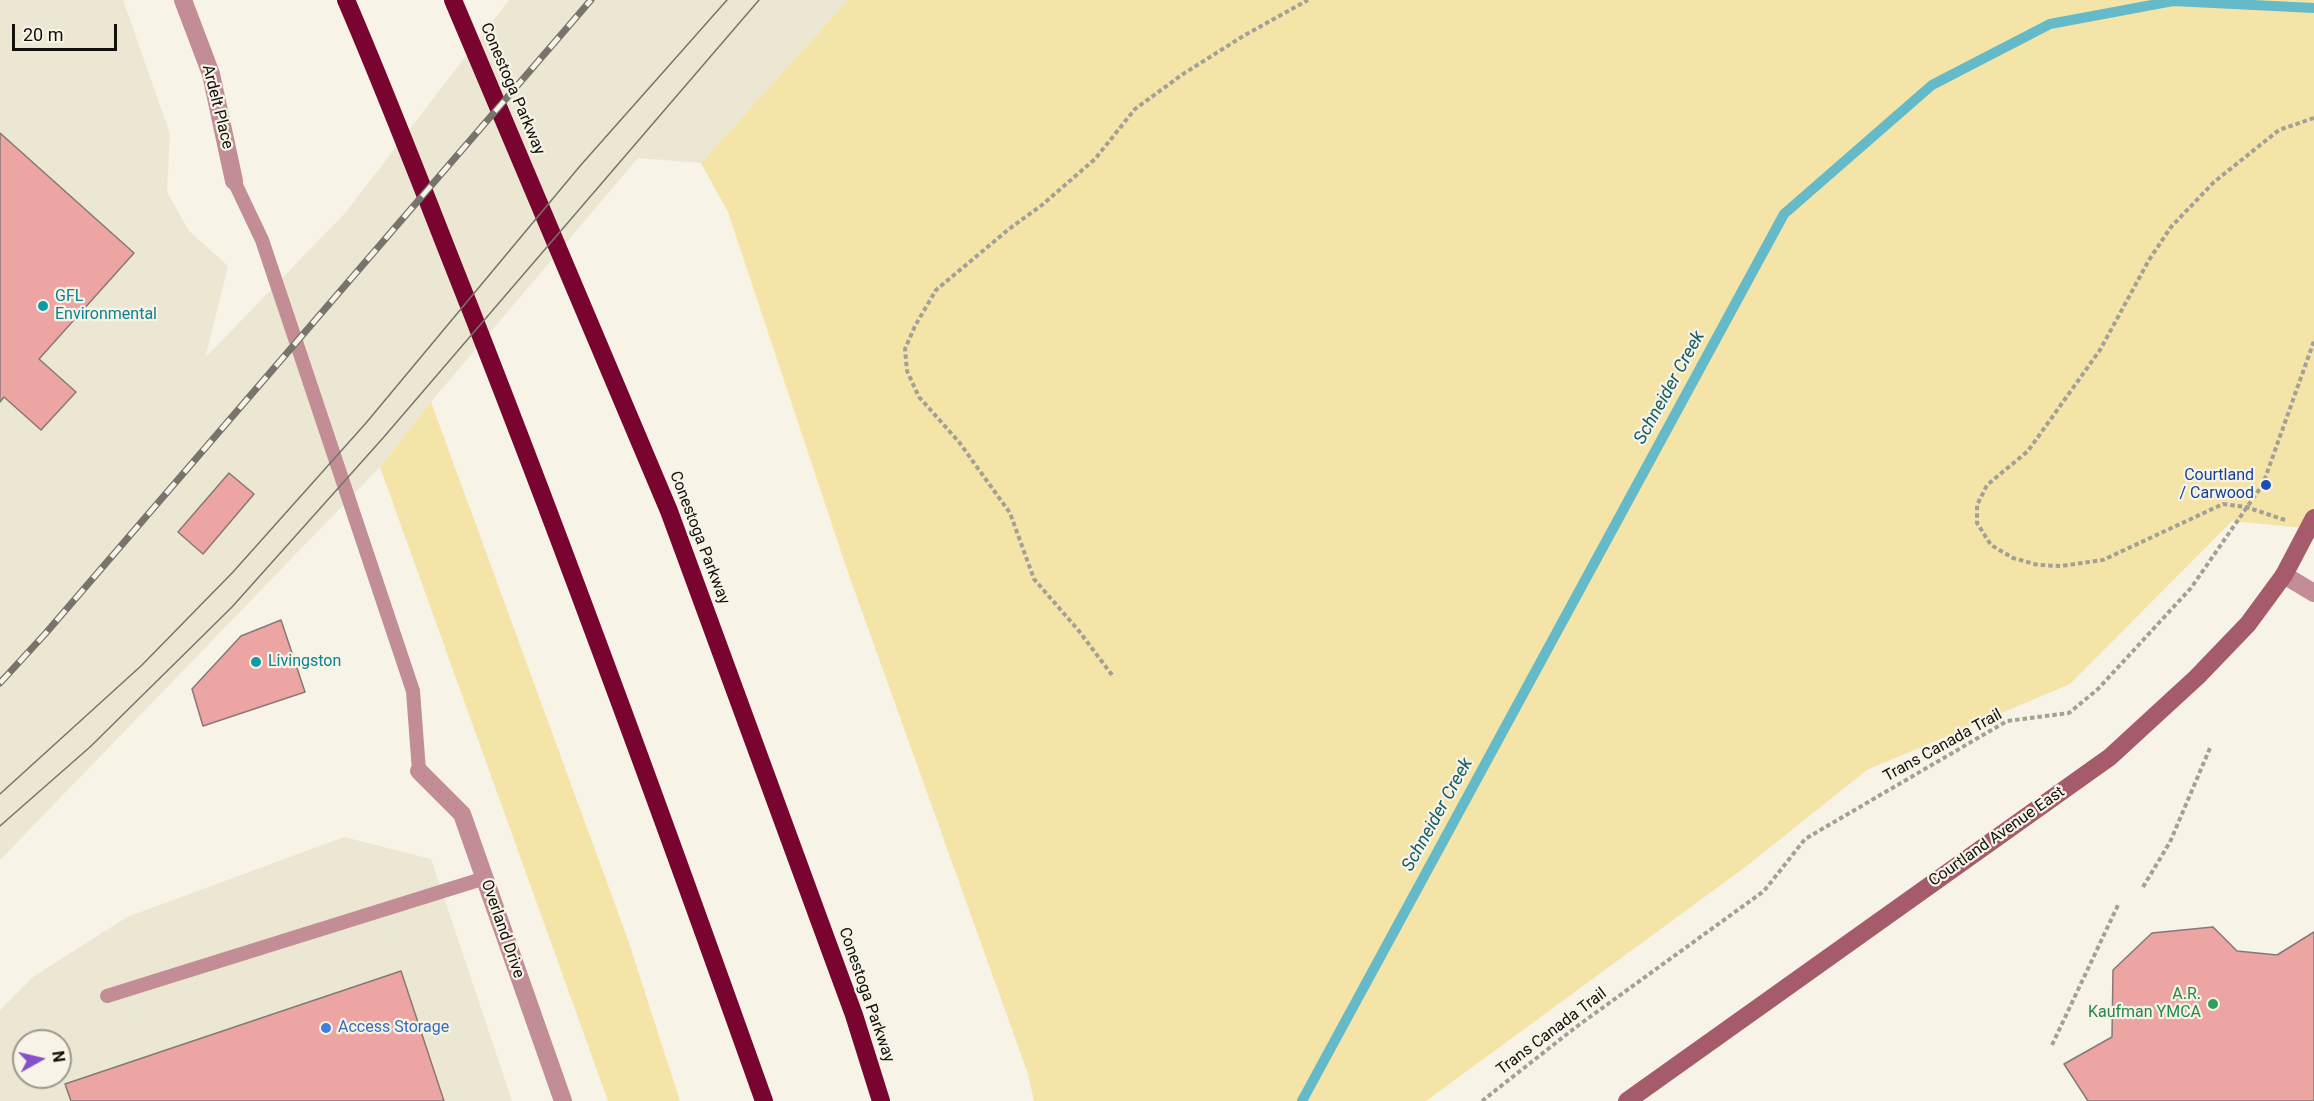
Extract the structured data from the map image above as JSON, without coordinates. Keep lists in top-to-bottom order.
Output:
{
  "streets": {
    "highway": ["Conestoga Parkway"],
    "main road": ["Courtland Avenue East"],
    "street": ["Ardelt Place", "Overland Drive"],
    "path": ["Trans Canada Trail"]
  },
  "water": ["Schneider Creek"],
  "places": [
    "GFL Environmental",
    "Courtland / Carwood",
    "Livingston",
    "A.R. Kaufman YMCA",
    "Access Storage"
  ],
  "scale_bar": "20 m",
  "north": "right"
}
